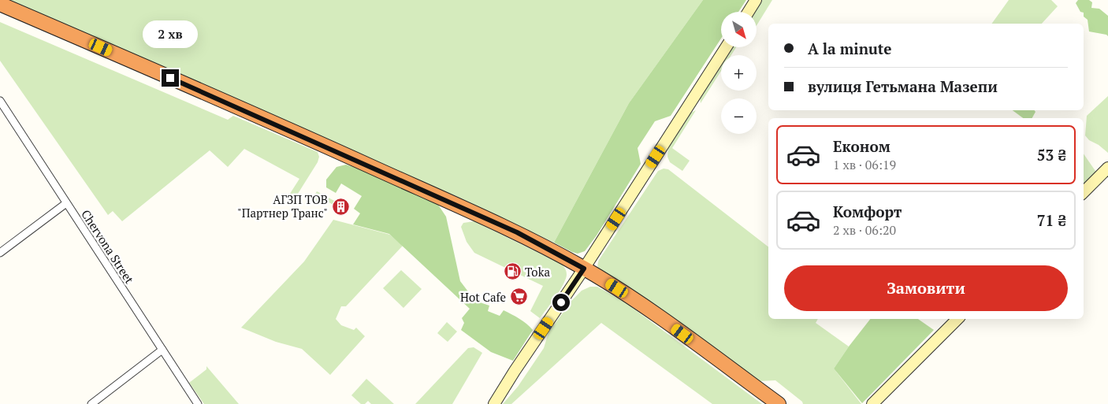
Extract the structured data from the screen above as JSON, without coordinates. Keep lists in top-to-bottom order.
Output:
{
  "streets": {
    "street": ["Chervona Street"]
  },
  "places": {
    "building": ["АГЗП ТОВ \"Партнер Транс\""],
    "fuel station": ["Toka"],
    "supermarket": ["Hot Cafe"]
  },
  "north": "bottom right",
  "page": {
    "map_buttons": ["+", "−"],
    "bubble": "2 хв",
    "banner": ["A la minute", "вулиця Гетьмана Мазепи"],
    "list": [
      {
        "name": "Економ",
        "note": "1 хв · 06:19",
        "value": "53 ₴"
      },
      {
        "name": "Комфорт",
        "note": "2 хв · 06:20",
        "value": "71 ₴"
      }
    ],
    "buttons": "Замовити"
  }
}
